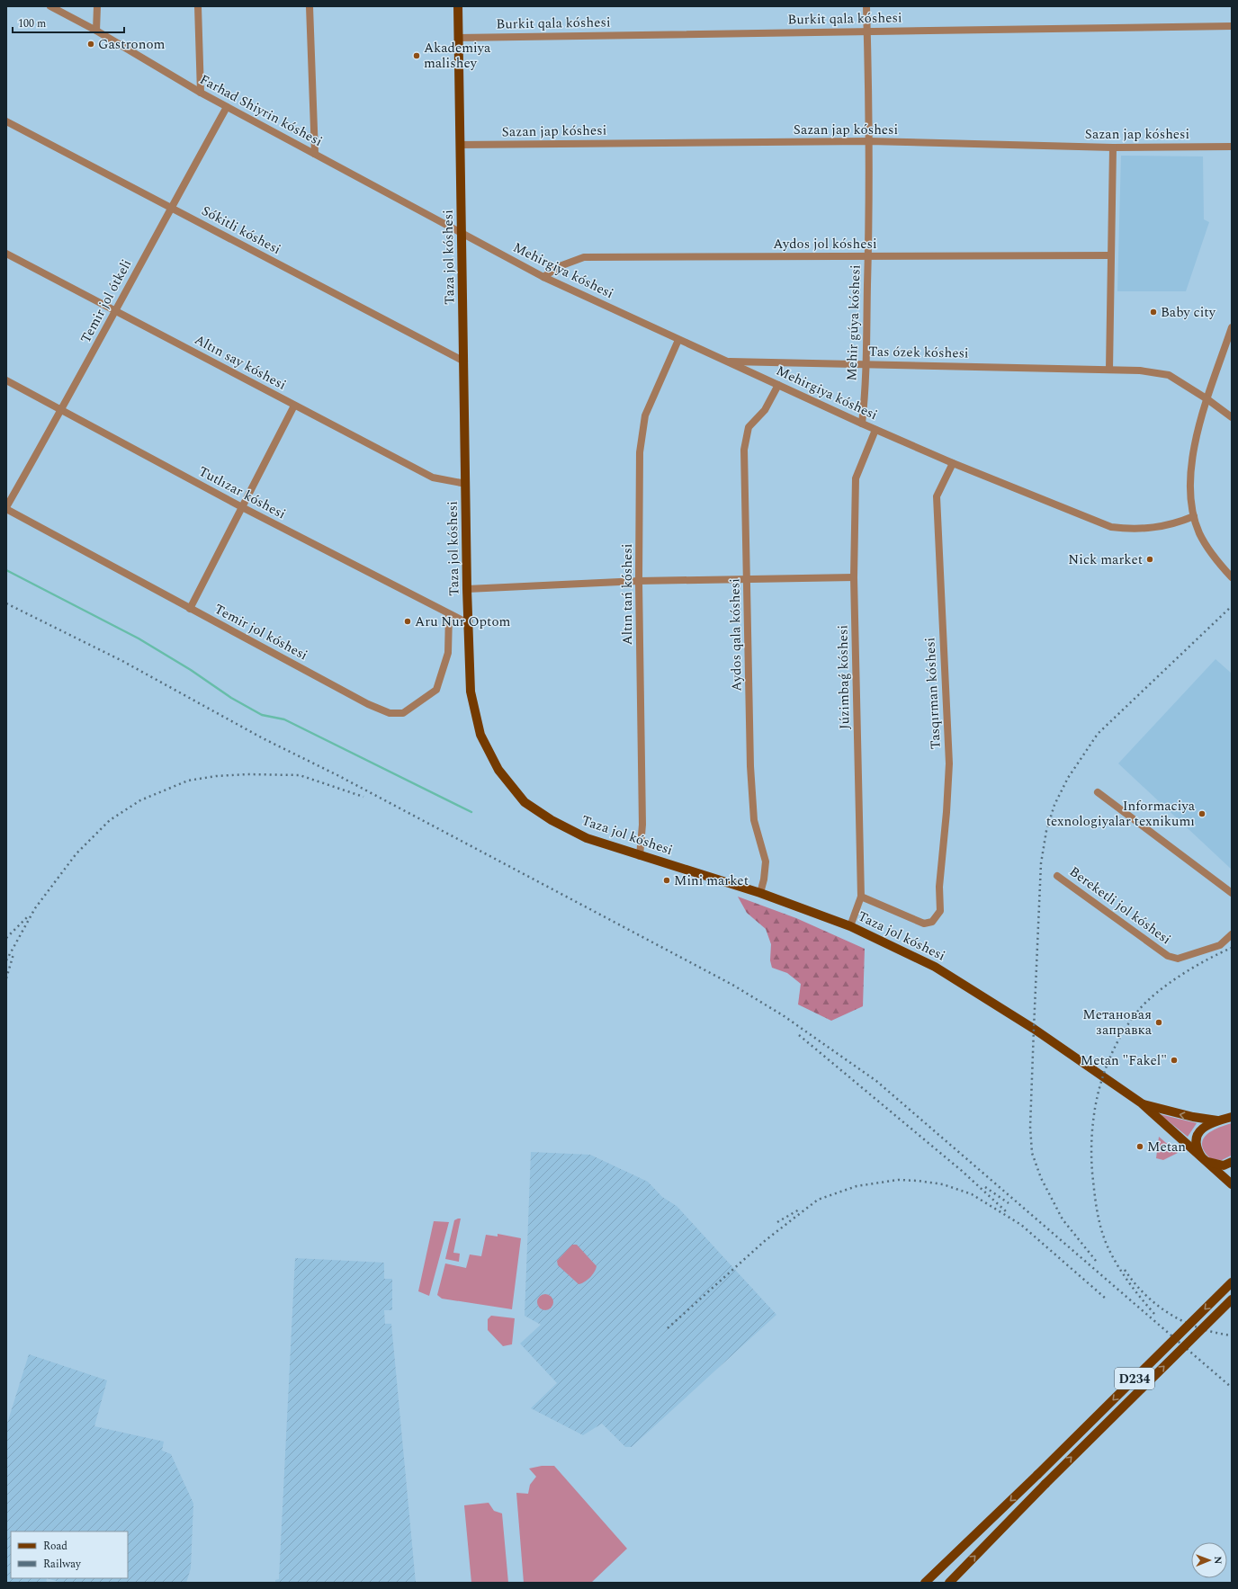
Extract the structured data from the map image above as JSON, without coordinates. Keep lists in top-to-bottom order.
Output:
{
  "streets": {
    "main road": ["Taza jol kóshesi", "D234"],
    "street": [
      "Burkit qala kóshesi",
      "Farhad Shiyrin kóshesi",
      "Sazan jap kóshesi",
      "Sókitli kóshesi",
      "Aydos jol kóshesi",
      "Mehirgiya kóshesi",
      "Temir jol ótkeli",
      "Mehir gúyа kóshesi",
      "Tas ózek kóshesi",
      "Altın say kóshesi",
      "Tutlızar kóshesi",
      "Altın tań kóshesi",
      "Temir jol kóshesi",
      "Aydos qala kóshesi",
      "Júzimbaǵ kóshesi",
      "Tasqırman kóshesi",
      "Bereketli jol kóshesi"
    ]
  },
  "crossings": [
    ["Burkit qala kóshesi", "Taza jol kóshesi"],
    ["Burkit qala kóshesi", "Mehir gúyа kóshesi"],
    ["Farhad Shiyrin kóshesi", "Taza jol kóshesi"],
    ["Farhad Shiyrin kóshesi", "Mehirgiya kóshesi"],
    ["Farhad Shiyrin kóshesi", "Temir jol ótkeli"],
    ["Sazan jap kóshesi", "Taza jol kóshesi"],
    ["Sazan jap kóshesi", "Mehir gúyа kóshesi"],
    ["Sókitli kóshesi", "Taza jol kóshesi"],
    ["Sókitli kóshesi", "Temir jol ótkeli"],
    ["Aydos jol kóshesi", "Mehirgiya kóshesi"],
    ["Aydos jol kóshesi", "Mehir gúyа kóshesi"],
    ["Taza jol kóshesi", "Mehirgiya kóshesi"],
    ["Taza jol kóshesi", "Altın say kóshesi"],
    ["Taza jol kóshesi", "Tutlızar kóshesi"],
    ["Taza jol kóshesi", "Altın tań kóshesi"],
    ["Taza jol kóshesi", "Aydos qala kóshesi"],
    ["Taza jol kóshesi", "Júzimbaǵ kóshesi"],
    ["Mehirgiya kóshesi", "Mehir gúyа kóshesi"],
    ["Mehirgiya kóshesi", "Tas ózek kóshesi"],
    ["Mehirgiya kóshesi", "Altın tań kóshesi"],
    ["Mehirgiya kóshesi", "Aydos qala kóshesi"],
    ["Mehirgiya kóshesi", "Júzimbaǵ kóshesi"],
    ["Mehirgiya kóshesi", "Tasqırman kóshesi"],
    ["Temir jol ótkeli", "Altın say kóshesi"],
    ["Temir jol ótkeli", "Tutlızar kóshesi"],
    ["Temir jol ótkeli", "Temir jol kóshesi"],
    ["Mehir gúyа kóshesi", "Tas ózek kóshesi"],
    ["Tutlızar kóshesi", "Temir jol kóshesi"],
    ["Júzimbaǵ kóshesi", "Tasqırman kóshesi"]
  ],
  "places": [
    "Gastronom",
    "Akademiya malishey",
    "Baby city",
    "Nick market",
    "Aru Nur Optom",
    "Informaciya texnologiyalar texnikumı",
    "Mini market",
    "Метановая заправка",
    "Metan \"Fakel\"",
    "Metan"
  ],
  "legend": ["Road", "Railway"],
  "scale_bar": "100 m",
  "north": "right"
}
